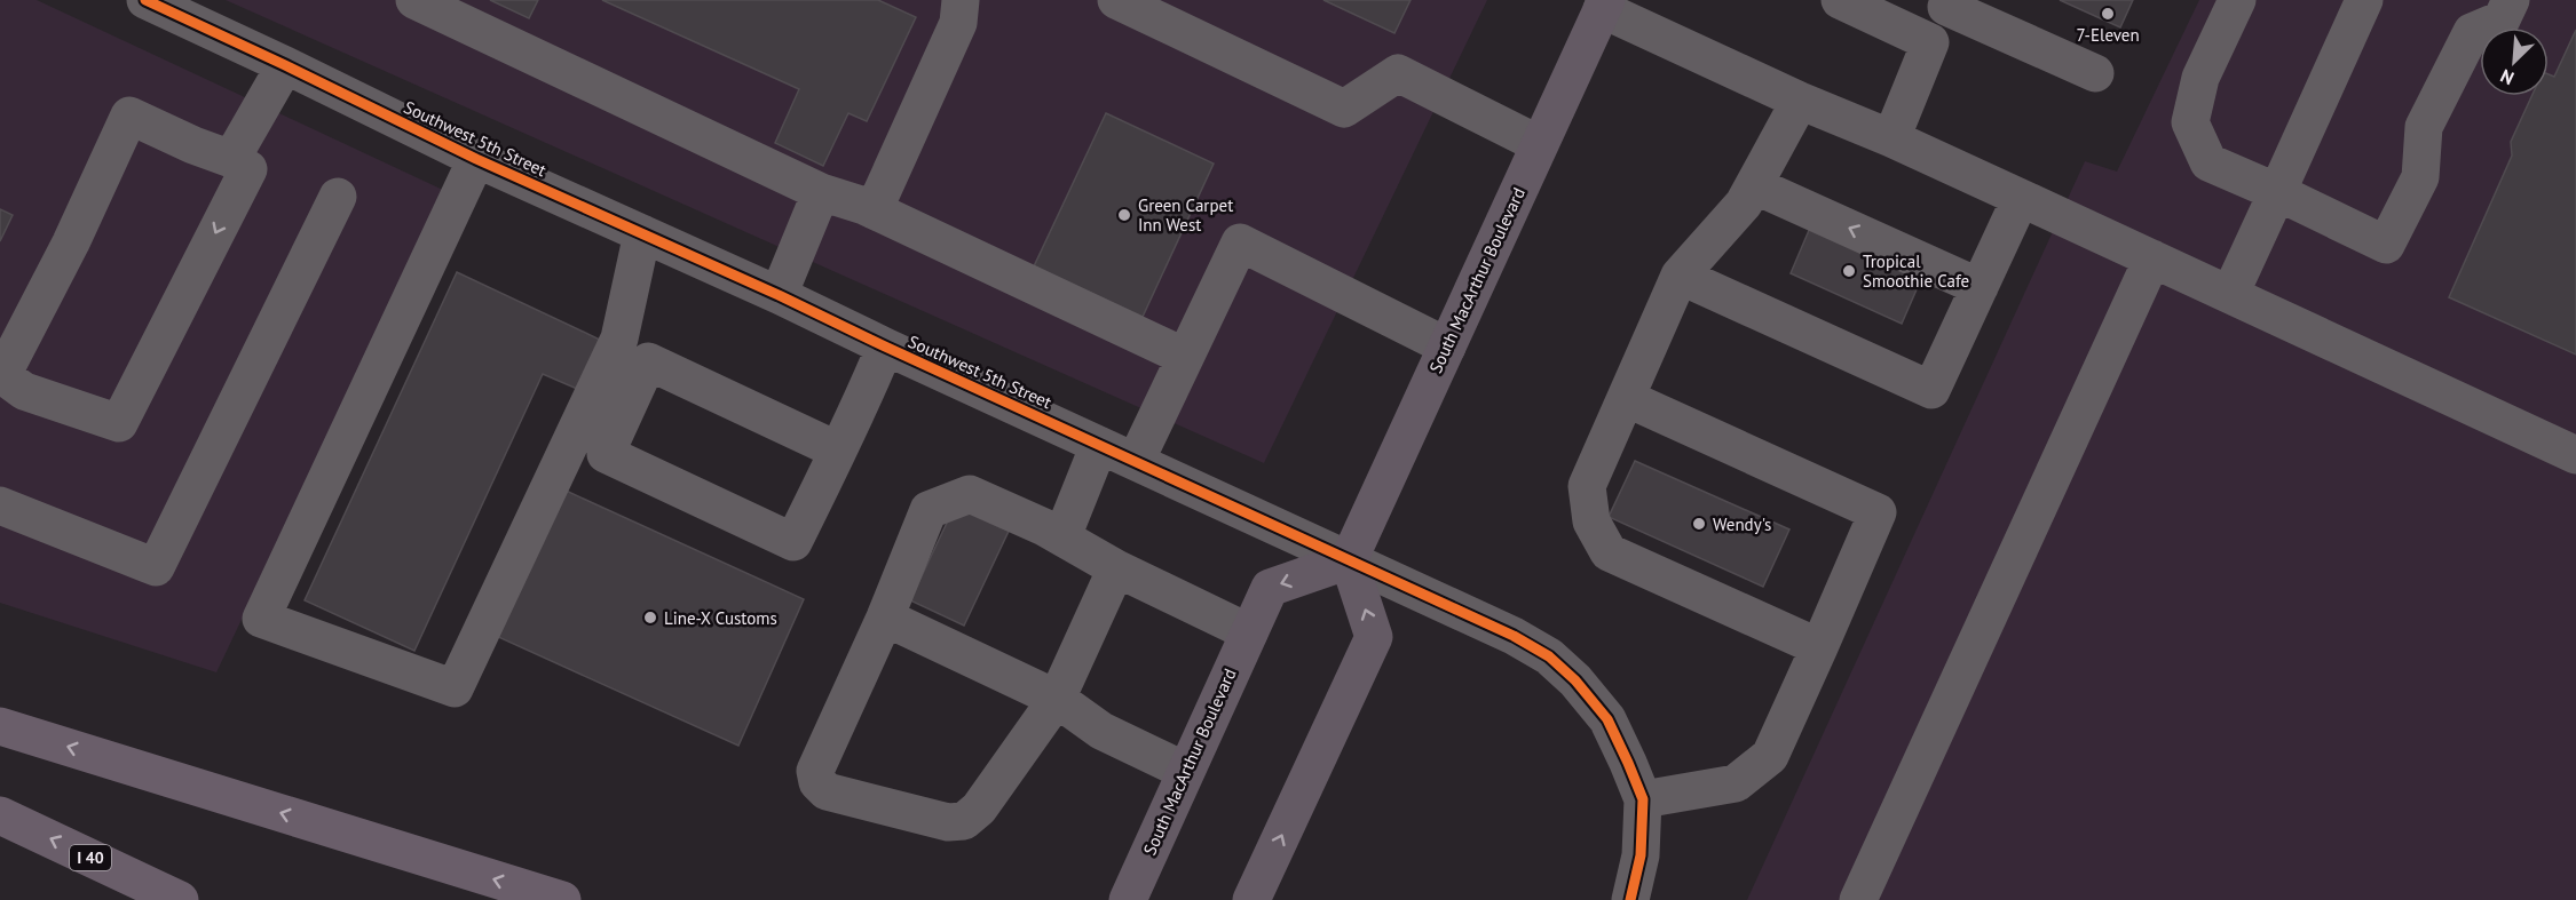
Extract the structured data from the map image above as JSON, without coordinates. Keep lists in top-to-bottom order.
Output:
{
  "streets": {
    "highway": ["I 40"],
    "main road": ["South MacArthur Boulevard"],
    "street": ["Southwest 5th Street"]
  },
  "crossings": [
    ["Southwest 5th Street", "South MacArthur Boulevard"]
  ],
  "places": [
    "7-Eleven",
    "Green Carpet Inn West",
    "Tropical Smoothie Cafe",
    "Wendy's",
    "Line-X Customs"
  ],
  "north": "bottom left"
}
